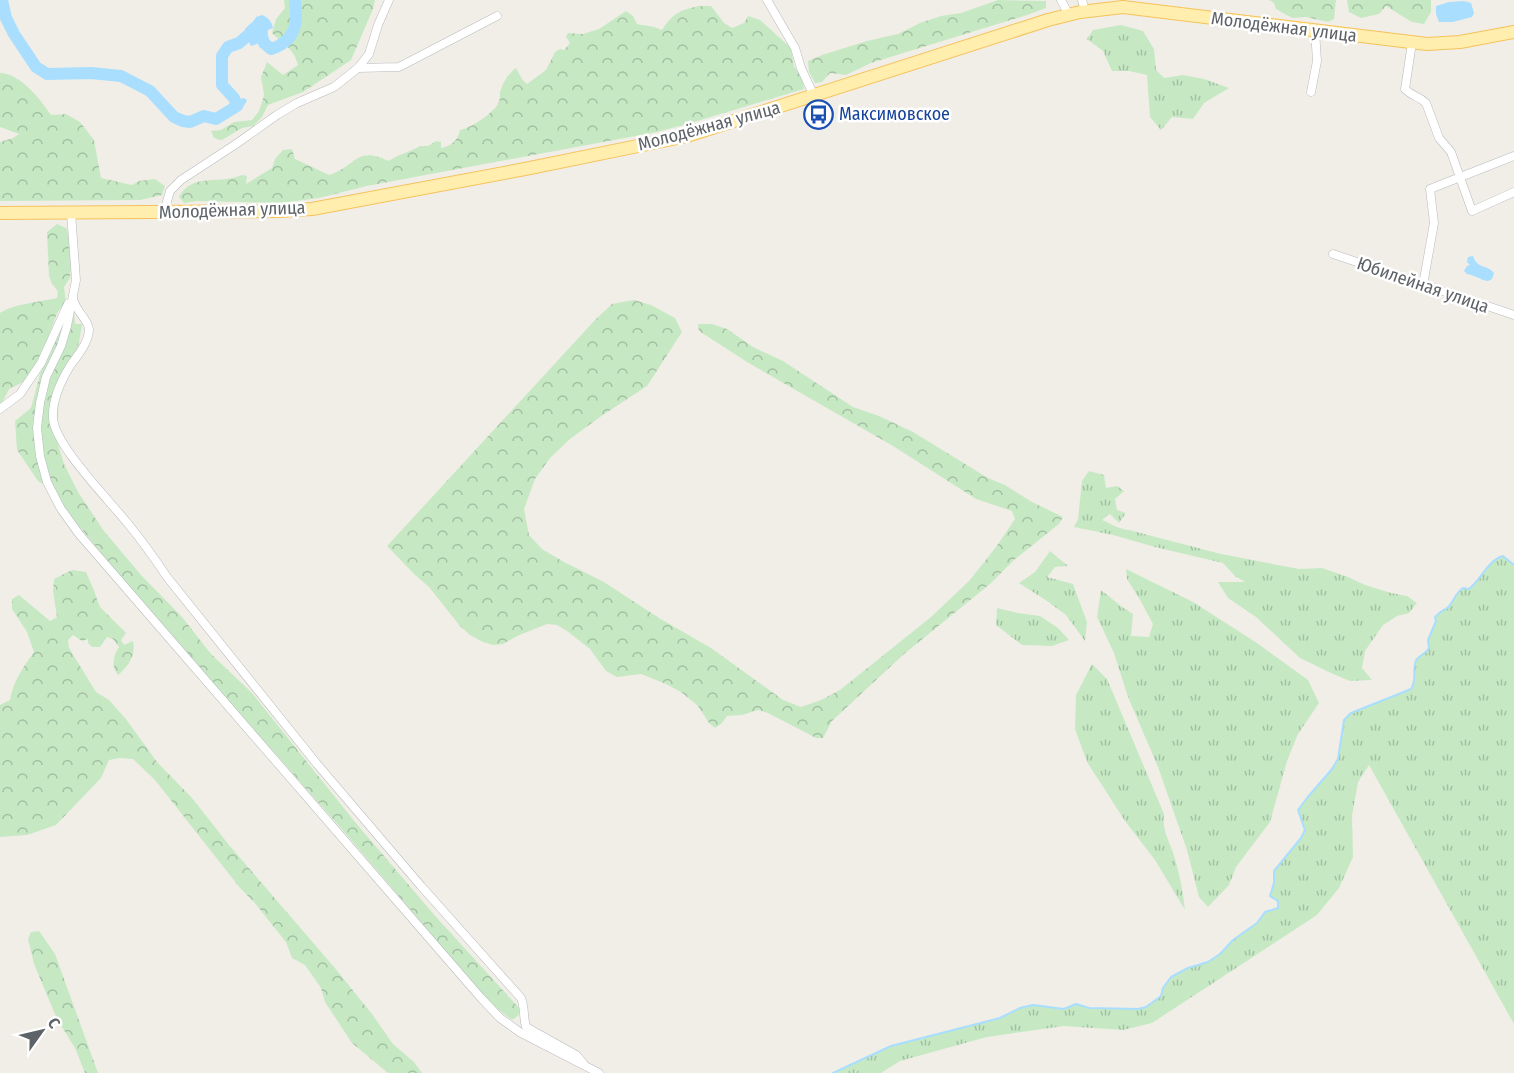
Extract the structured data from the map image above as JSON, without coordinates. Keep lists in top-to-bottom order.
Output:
{
  "streets": {
    "main road": ["Молодёжная улица"],
    "street": ["Юбилейная улица"]
  },
  "places": {
    "bus stop": ["Максимовское"]
  },
  "north": "top right"
}
